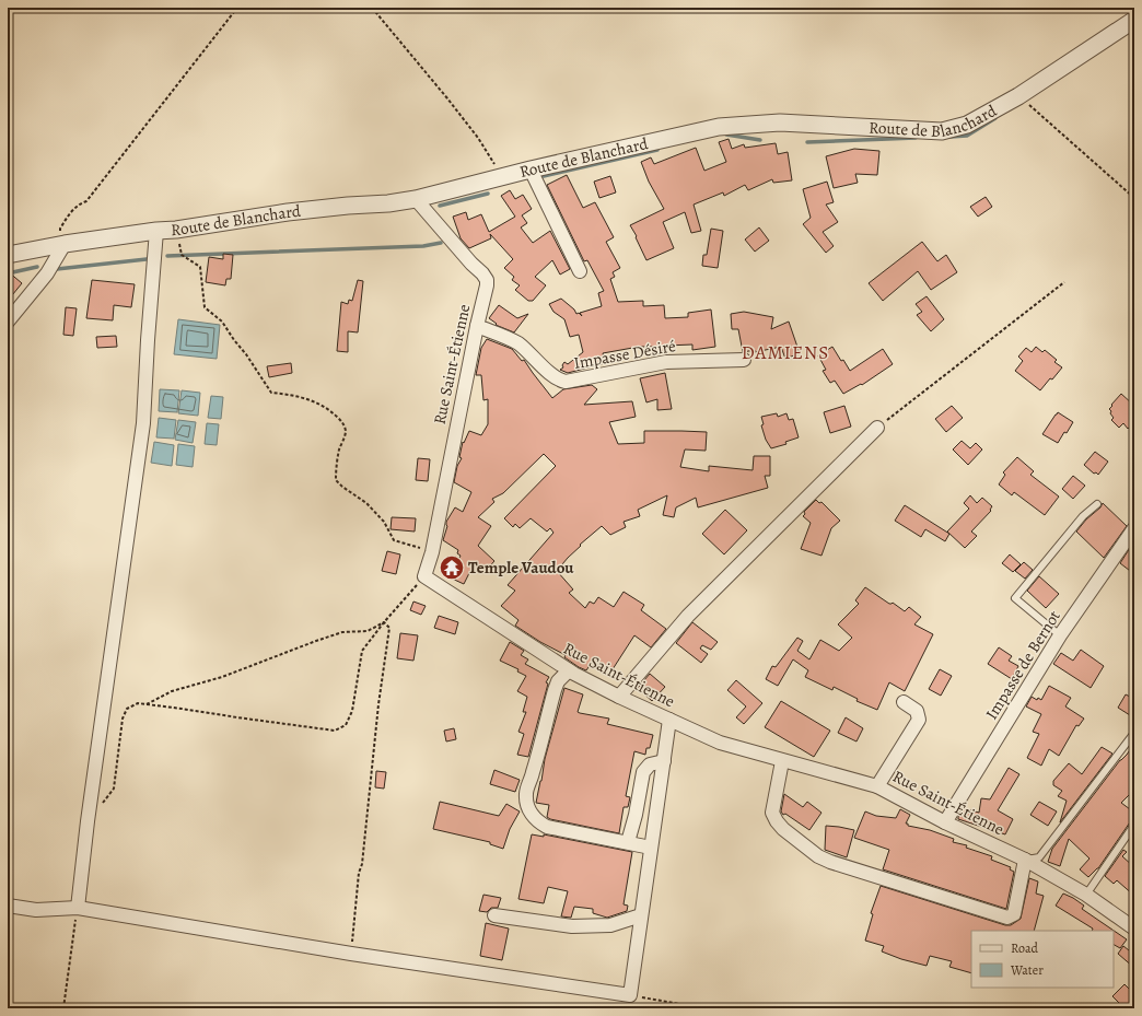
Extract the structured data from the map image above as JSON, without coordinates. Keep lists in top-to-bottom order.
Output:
{
  "streets": {
    "street": [
      "Route de Blanchard",
      "Impasse Désiré",
      "Rue Saint-Étienne",
      "Impasse de Bernot"
    ]
  },
  "crossings": [
    ["Route de Blanchard", "Rue Saint-Étienne"],
    ["Impasse Désiré", "Rue Saint-Étienne"],
    ["Rue Saint-Étienne", "Impasse de Bernot"]
  ],
  "districts": ["DAMIENS"],
  "places": {
    "temple": ["Temple Vaudou"]
  },
  "legend": ["Road", "Water"]
}
